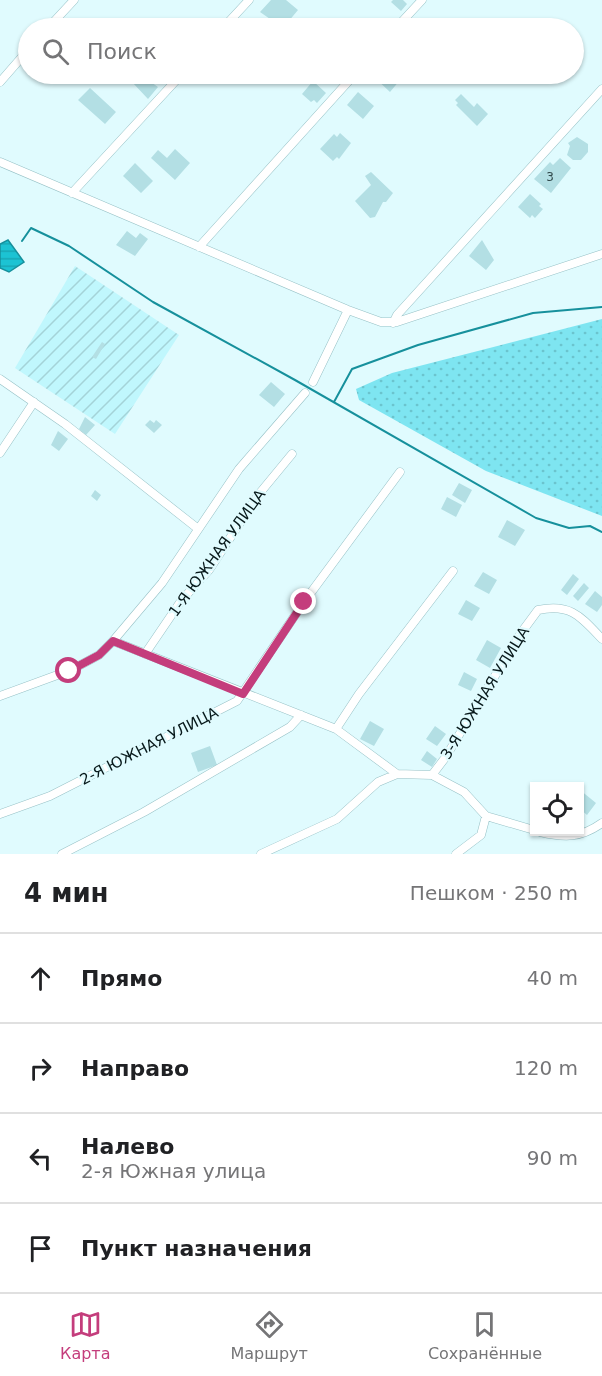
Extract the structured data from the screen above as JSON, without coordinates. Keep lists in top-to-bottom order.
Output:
{
  "streets": {
    "street": ["1-Я ЮЖНАЯ УЛИЦА", "3-Я ЮЖНАЯ УЛИЦА", "2-Я ЮЖНАЯ УЛИЦА"]
  },
  "house_numbers": ["3"],
  "page": {
    "search": "Поиск",
    "heading": ["4 мин", "Пешком · 250 m"],
    "list": [
      ["Прямо", "40 m"],
      ["Направо", "120 m"],
      ["Налево", "2-я Южная улица", "90 m"],
      "Пункт назначения"
    ],
    "nav": ["Карта", "Маршрут", "Сохранённые"]
  }
}
